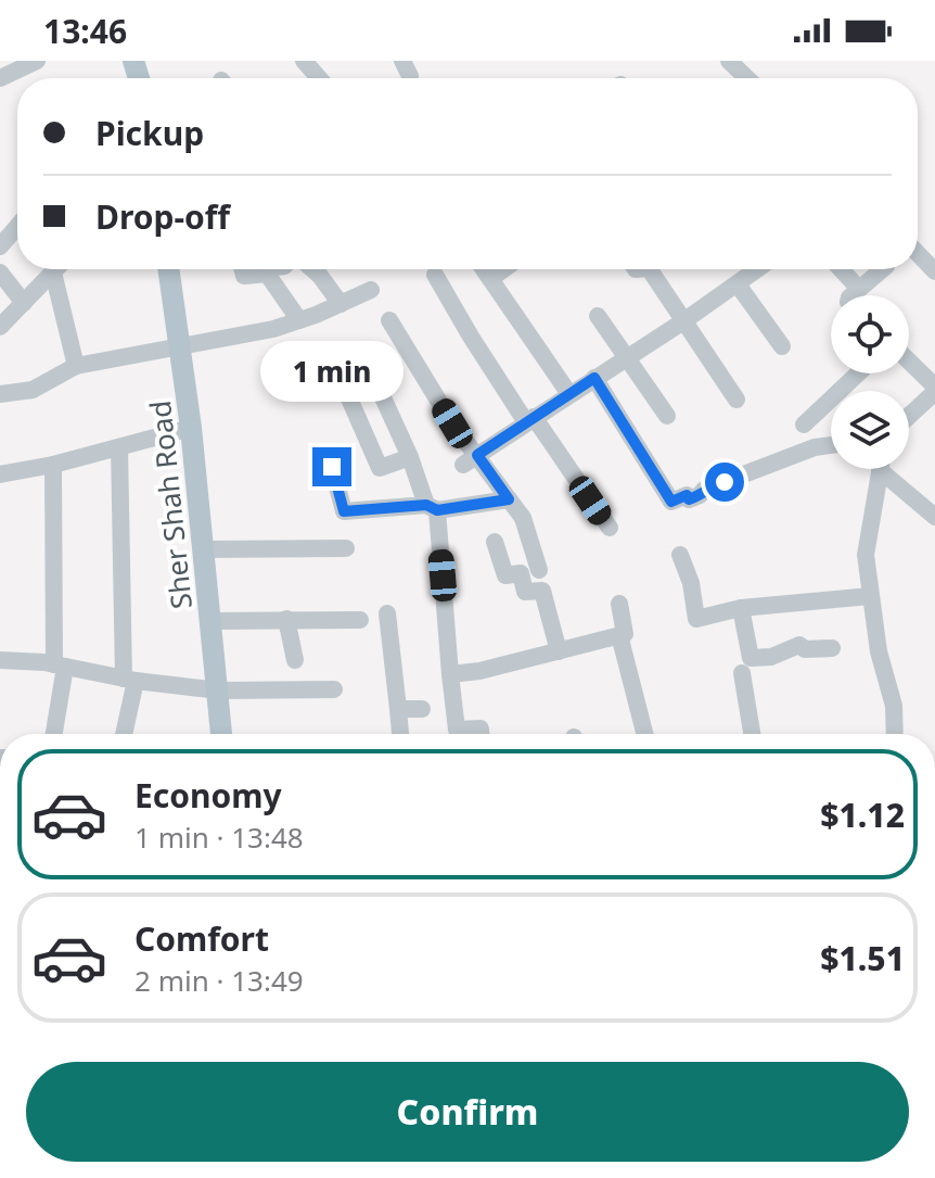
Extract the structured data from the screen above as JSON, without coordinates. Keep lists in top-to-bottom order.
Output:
{
  "streets": {
    "main road": ["Sher Shah Road"]
  },
  "page": {
    "status": "13:46",
    "banner": ["Pickup", "Drop-off"],
    "bubble": "1 min",
    "list": [
      {
        "name": "Economy",
        "note": "1 min · 13:48",
        "value": "$1.12"
      },
      {
        "name": "Comfort",
        "note": "2 min · 13:49",
        "value": "$1.51"
      }
    ],
    "buttons": "Confirm"
  }
}
